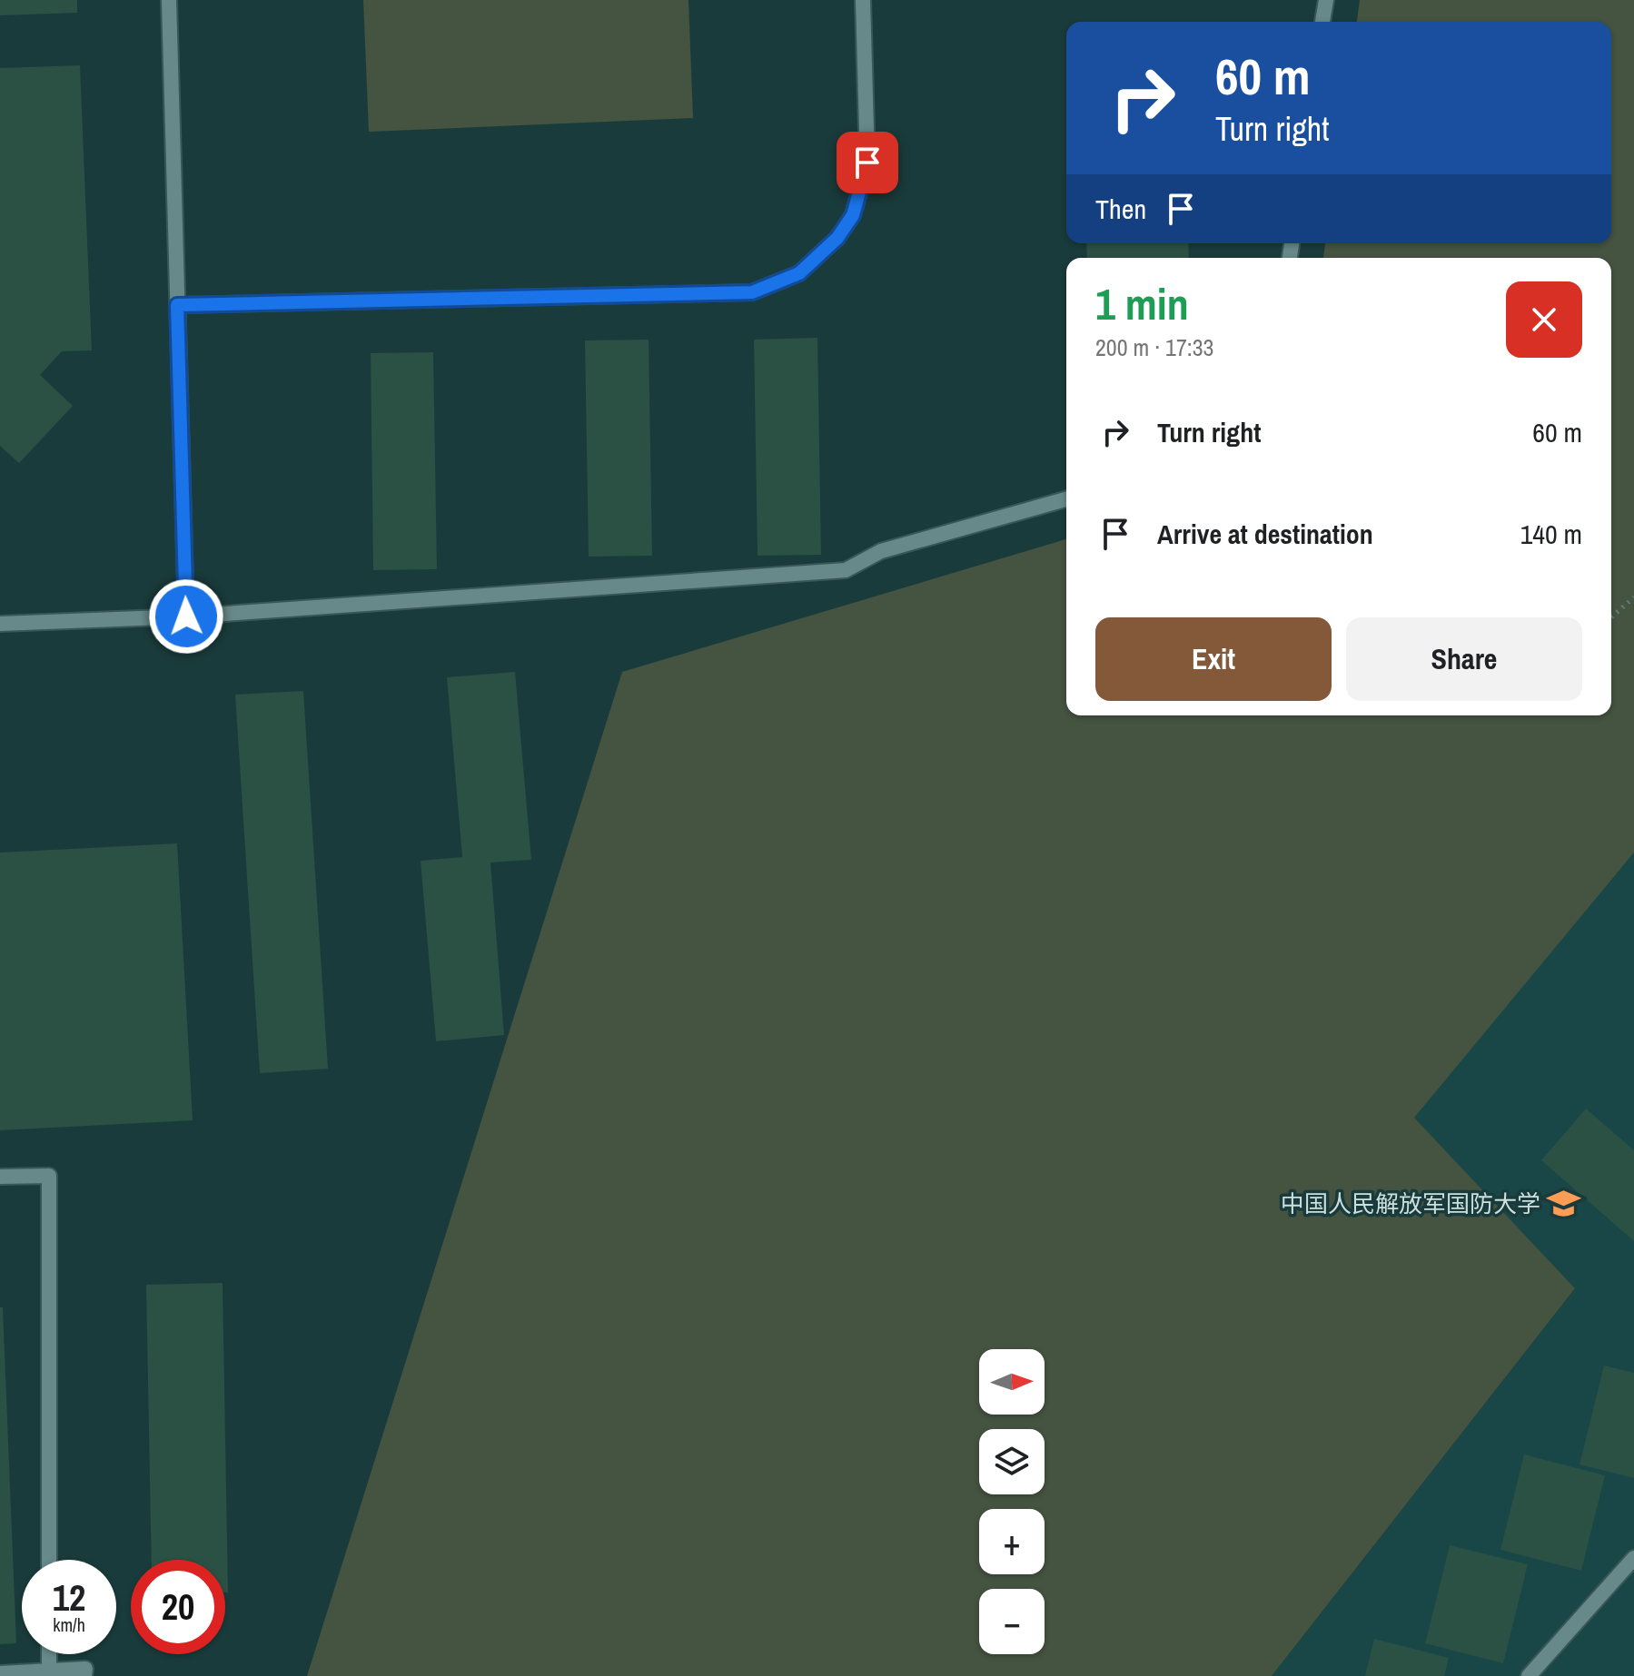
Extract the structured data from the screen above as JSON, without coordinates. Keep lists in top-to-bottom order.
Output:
{
  "places": {
    "school or university": ["中国人民解放军国防大学"]
  },
  "north": "right",
  "page": {
    "turn": ["60 m", "Turn right"],
    "then": "Then",
    "heading": ["1 min", "200 m · 17:33"],
    "list": [
      {
        "name": "Turn right",
        "value": "60 m"
      },
      {
        "name": "Arrive at destination",
        "value": "140 m"
      }
    ],
    "buttons": ["Exit", "Share"],
    "map_buttons": ["+", "−"],
    "speed": "12 km/h",
    "limit": "20"
  }
}
